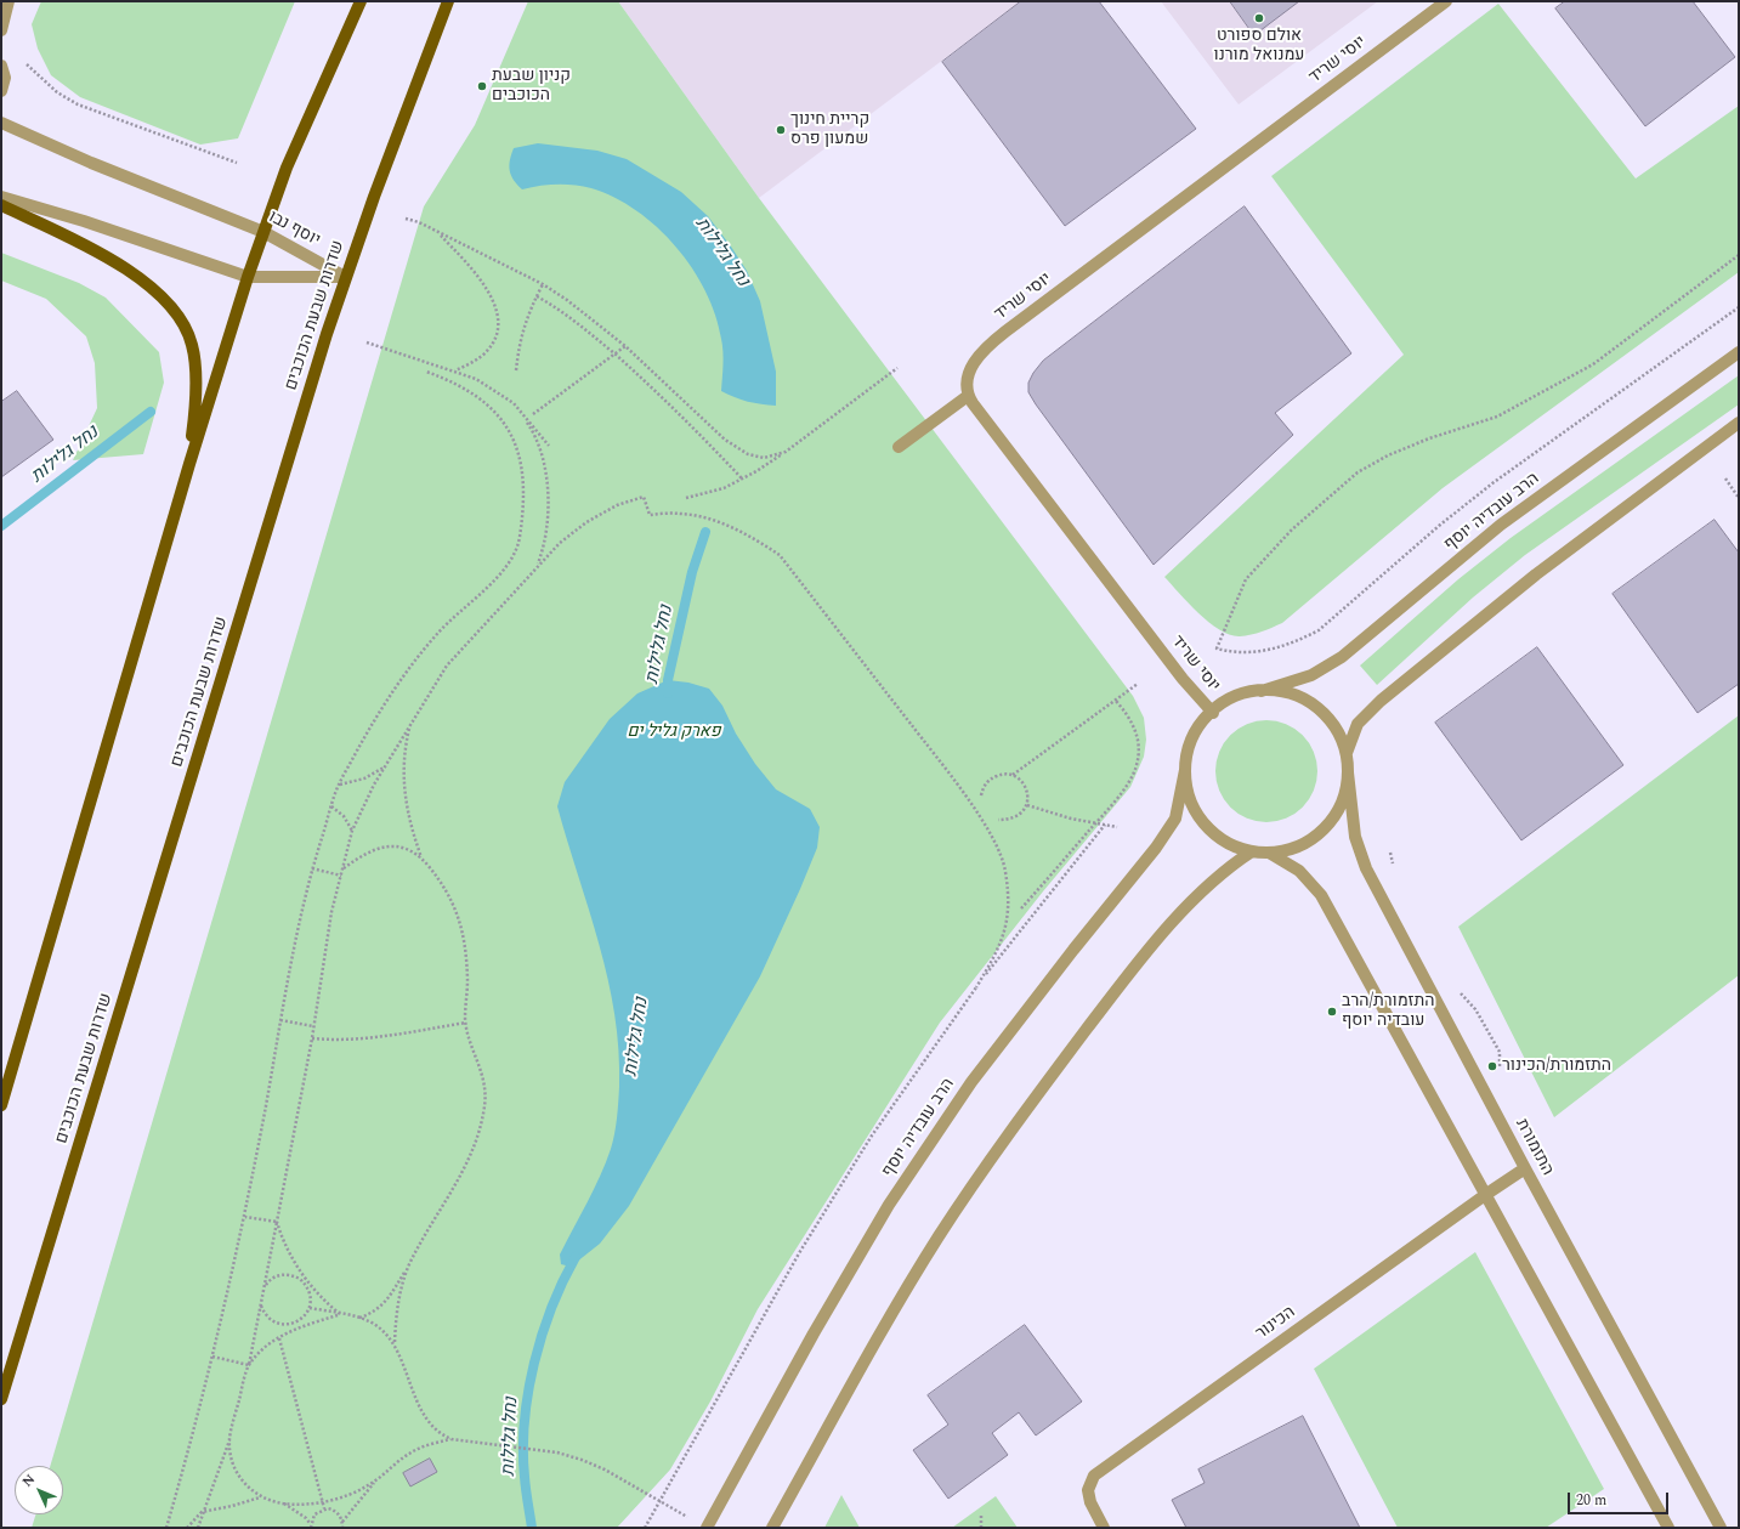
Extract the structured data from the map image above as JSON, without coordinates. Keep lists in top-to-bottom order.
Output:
{
  "streets": {
    "main road": ["שדרות שבעת הכוכבים"],
    "street": [
      "יוסי שריד",
      "יוסף נבו",
      "הרב עובדיה יוסף",
      "התזמורת",
      "הכינור"
    ]
  },
  "crossings": [
    ["יוסי שריד", "הרב עובדיה יוסף"],
    ["יוסי שריד", "התזמורת"],
    ["יוסף נבו", "שדרות שבעת הכוכבים"],
    ["הרב עובדיה יוסף", "התזמורת"],
    ["התזמורת", "הכינור"]
  ],
  "water": ["נחל גלילות"],
  "parks": ["פארק גליל ים"],
  "places": [
    "אולם ספורט עמנואל מורנו",
    "קניון שבעת הכוכבים",
    "קריית חינוך שמעון פרס",
    "התזמורת/הרב עובדיה יוסף",
    "התזמורת/הכינור"
  ],
  "scale_bar": "20 m",
  "north": "top left"
}
